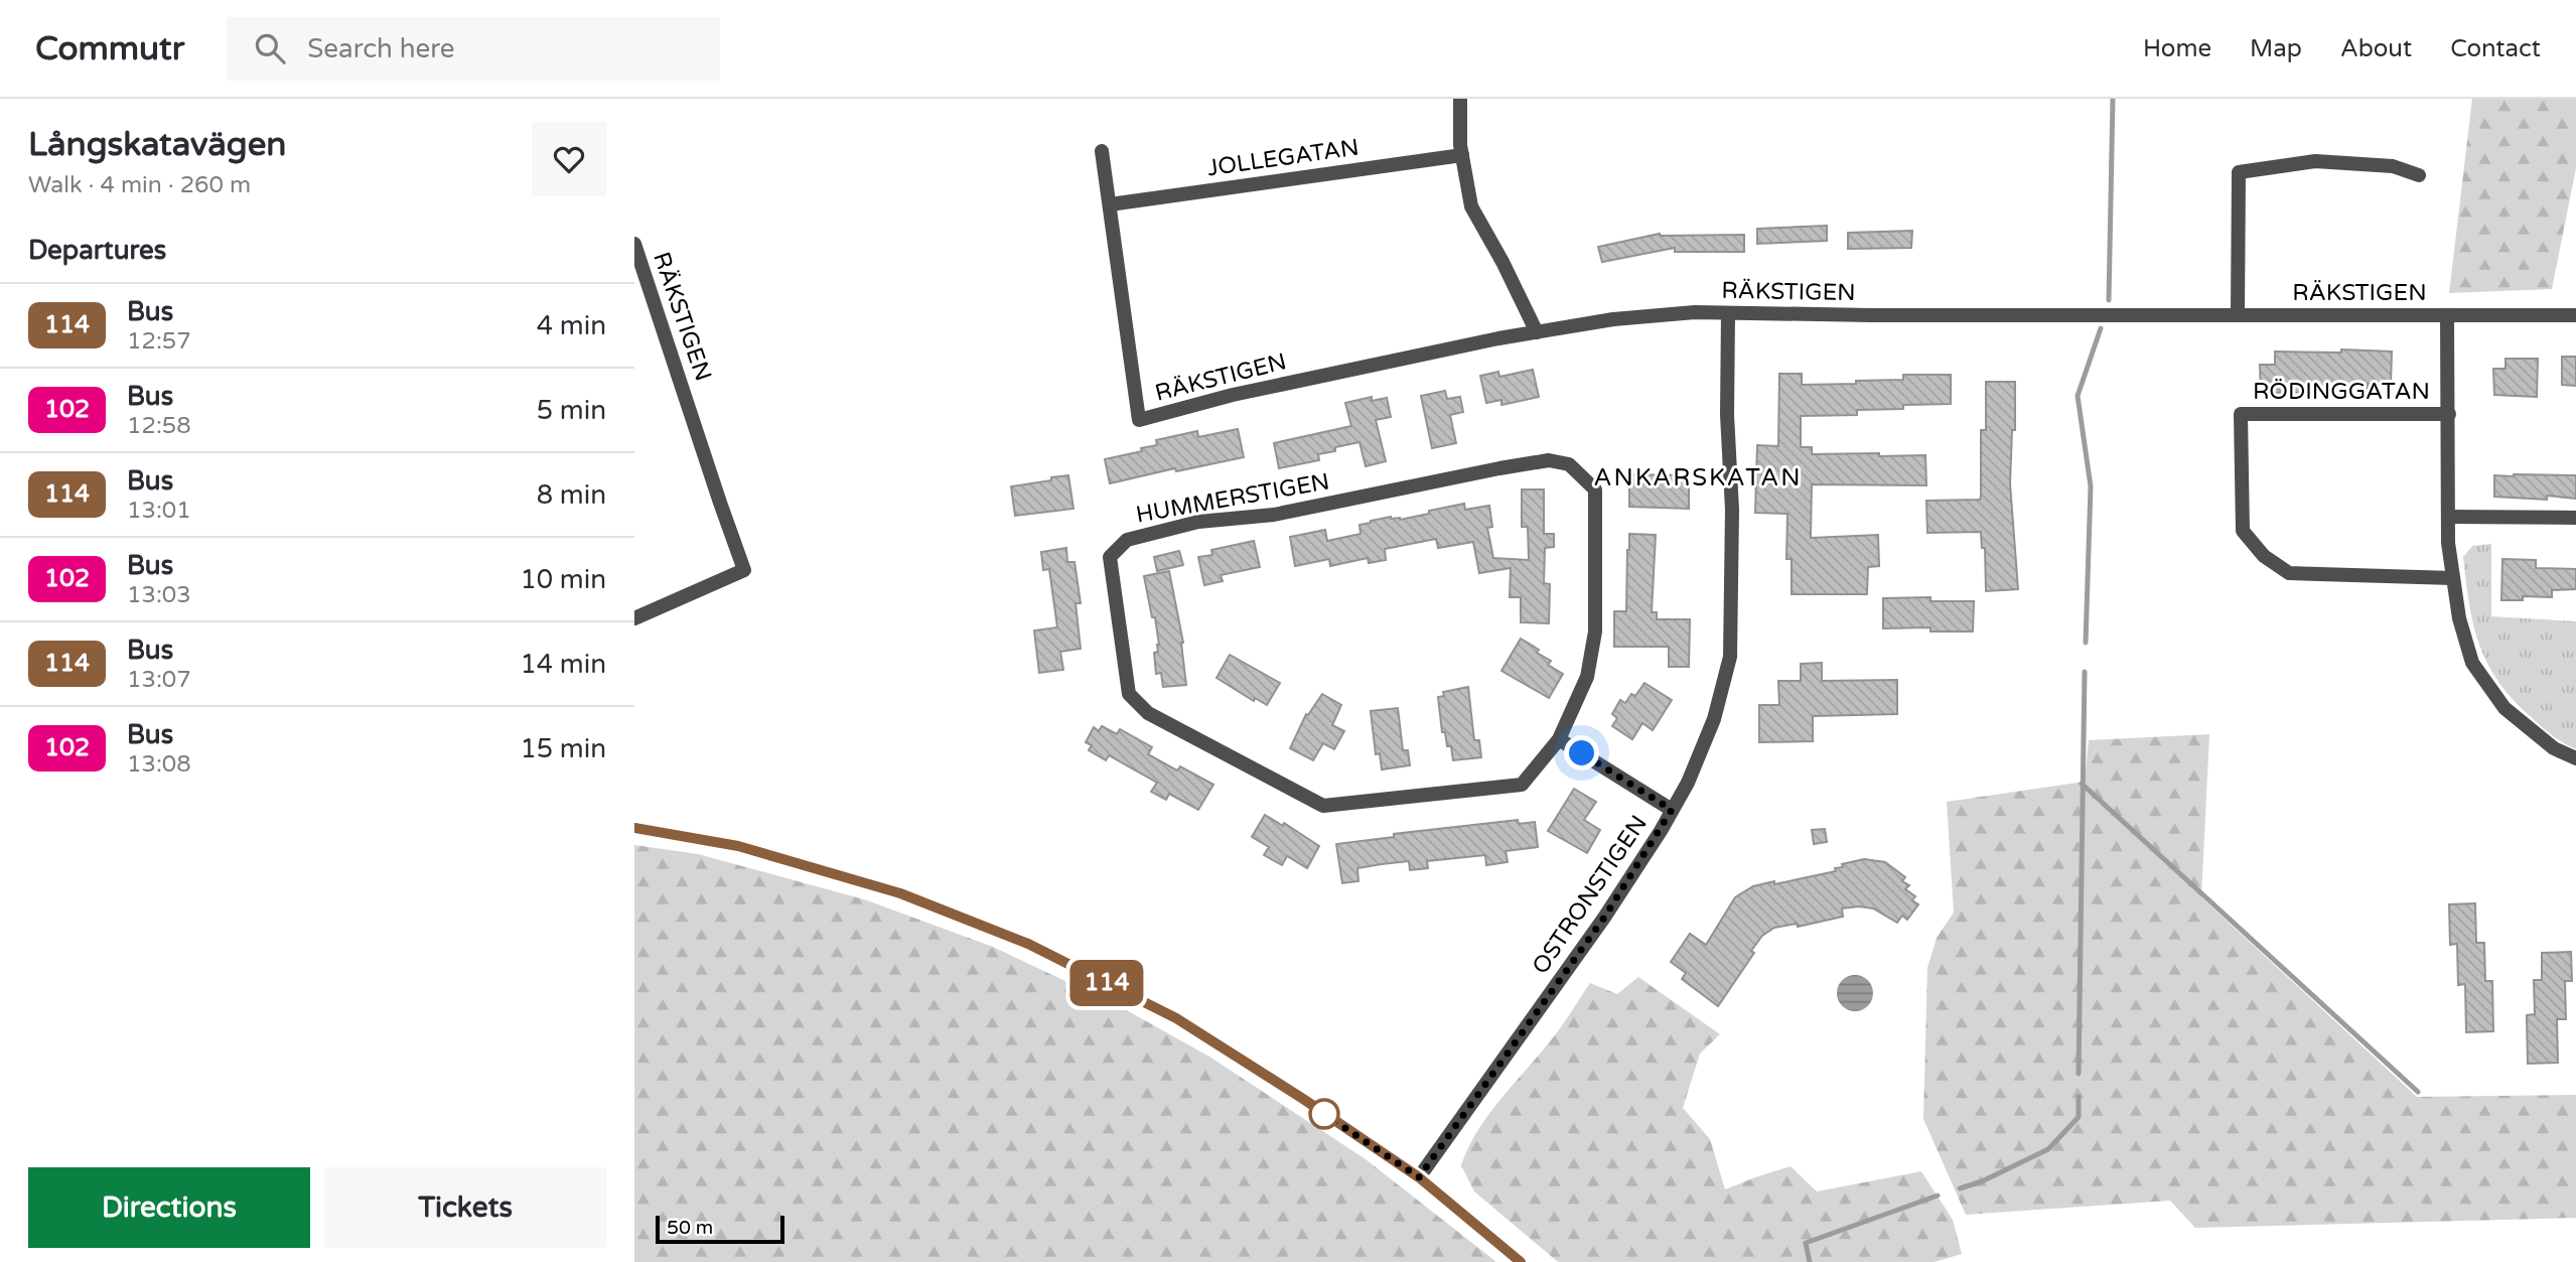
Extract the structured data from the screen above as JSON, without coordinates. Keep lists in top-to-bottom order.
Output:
{
  "streets": {
    "street": [
      "JOLLEGATAN",
      "RÄKSTIGEN",
      "RÖDINGGATAN",
      "HUMMERSTIGEN",
      "OSTRONSTIGEN"
    ]
  },
  "crossings": [
    ["JOLLEGATAN", "RÄKSTIGEN"],
    ["RÄKSTIGEN", "OSTRONSTIGEN"]
  ],
  "districts": ["ANKARSKATAN"],
  "lines": ["bus line 114"],
  "scale_bar": "50 m",
  "page": {
    "header": "Commutr",
    "search": "Search here",
    "nav": [
      "Home",
      "Map",
      "About",
      "Contact"
    ],
    "heading": [
      ["Långskatavägen", "Walk · 4 min · 260 m"],
      "Departures"
    ],
    "on_map": "114",
    "list": [
      {
        "mark": "114",
        "name": "Bus",
        "note": "12:57",
        "value": "4 min"
      },
      {
        "mark": "102",
        "name": "Bus",
        "note": "12:58",
        "value": "5 min"
      },
      {
        "mark": "114",
        "name": "Bus",
        "note": "13:01",
        "value": "8 min"
      },
      {
        "mark": "102",
        "name": "Bus",
        "note": "13:03",
        "value": "10 min"
      },
      {
        "mark": "114",
        "name": "Bus",
        "note": "13:07",
        "value": "14 min"
      },
      {
        "mark": "102",
        "name": "Bus",
        "note": "13:08",
        "value": "15 min"
      }
    ],
    "buttons": ["Directions", "Tickets"],
    "scale": "50 m"
  }
}
